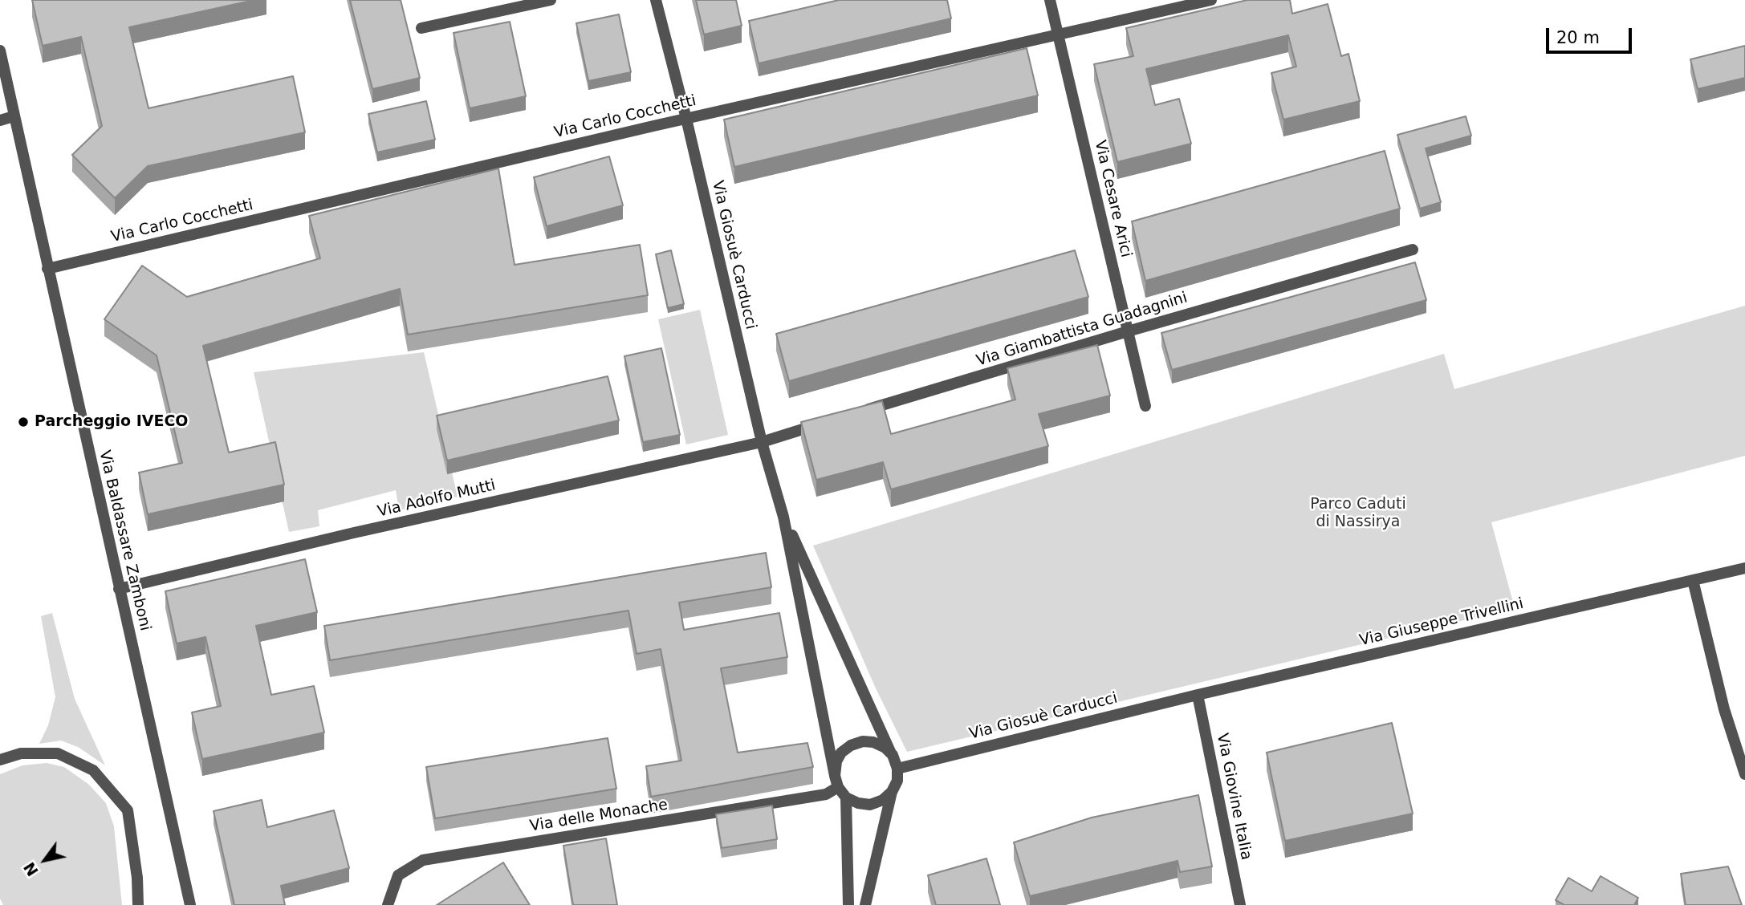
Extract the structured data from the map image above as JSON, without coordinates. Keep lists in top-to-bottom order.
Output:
{
  "streets": {
    "street": [
      "Via Carlo Cocchetti",
      "Via Cesare Arici",
      "Via Giosuè Carducci",
      "Via Giambattista Guadagnini",
      "Via Adolfo Mutti",
      "Via Baldassare Zamboni",
      "Via Giuseppe Trivellini",
      "Via Giovine Italia",
      "Via delle Monache"
    ]
  },
  "crossings": [
    ["Via Carlo Cocchetti", "Via Cesare Arici"],
    ["Via Carlo Cocchetti", "Via Giosuè Carducci"],
    ["Via Carlo Cocchetti", "Via Baldassare Zamboni"],
    ["Via Cesare Arici", "Via Giambattista Guadagnini"],
    ["Via Giosuè Carducci", "Via Adolfo Mutti"],
    ["Via Giosuè Carducci", "Via Giuseppe Trivellini"],
    ["Via Giosuè Carducci", "Via Giovine Italia"],
    ["Via Giosuè Carducci", "Via delle Monache"],
    ["Via Adolfo Mutti", "Via Baldassare Zamboni"],
    ["Via Giuseppe Trivellini", "Via Giovine Italia"]
  ],
  "parks": ["Parco Caduti di Nassirya"],
  "places": ["Parcheggio IVECO"],
  "scale_bar": "20 m",
  "north": "bottom left"
}
